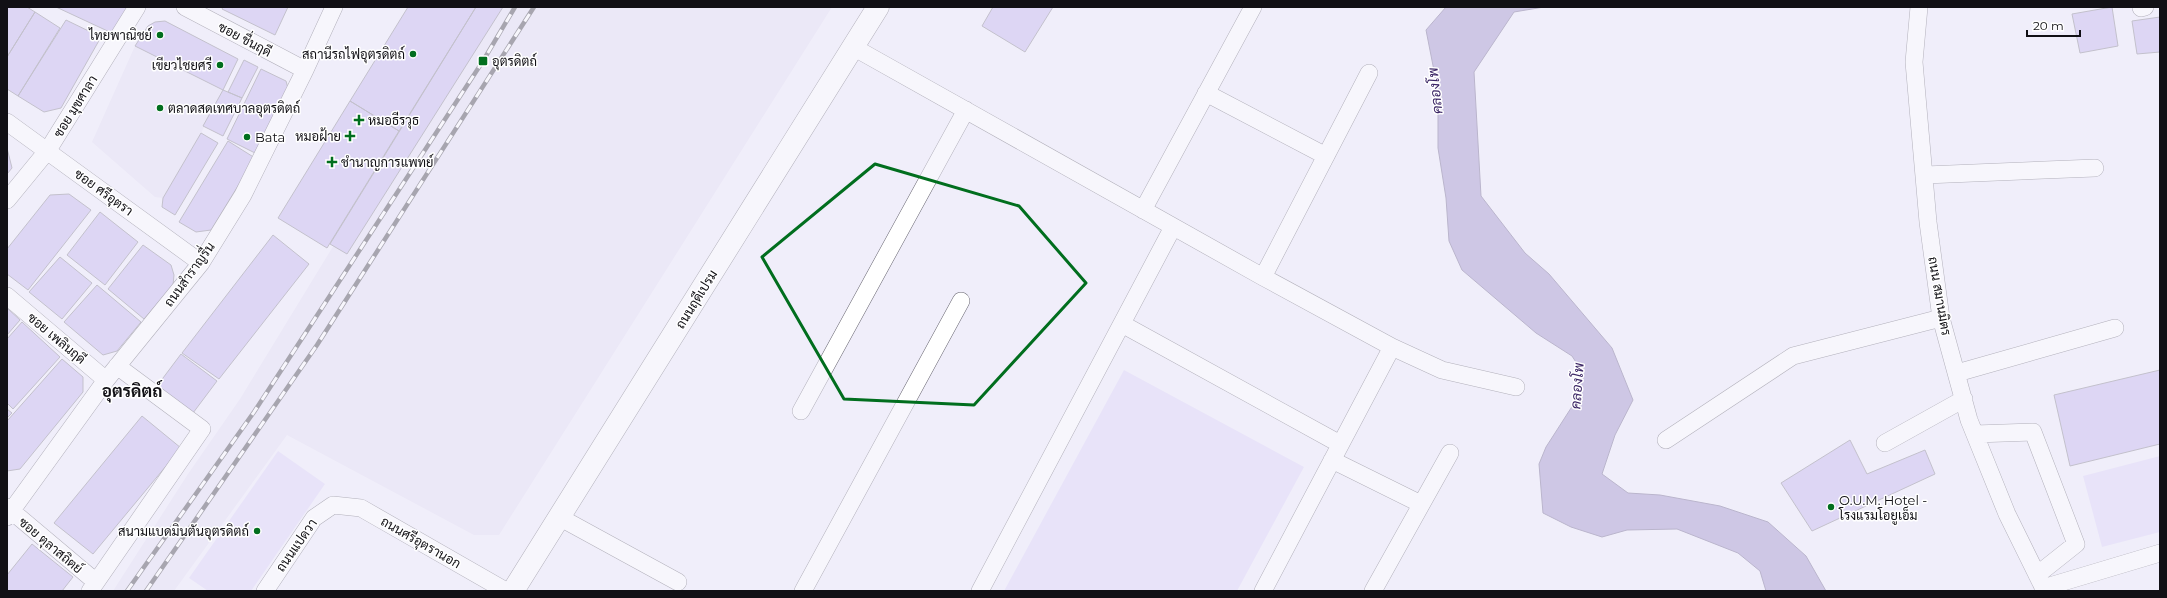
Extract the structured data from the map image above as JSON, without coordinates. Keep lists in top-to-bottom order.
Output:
{
  "streets": {
    "main road": ["ถนนฤดีเปรม"],
    "street": [
      "ซอย ชื่นฤดี",
      "ซอย มุขศาลา",
      "ซอย ศรีอุตรา",
      "ถนนสำราญรื่น",
      "ถนน สมานมิตร",
      "ซอย เพลินฤดี",
      "ถนนศรีอุตรานอก",
      "ซอย ตุลาสถิตย์",
      "ถนนแปดวา"
    ]
  },
  "crossings": [
    ["ซอย ชื่นฤดี", "ถนนสำราญรื่น"],
    ["ซอย มุขศาลา", "ซอย ศรีอุตรา"],
    ["ซอย ศรีอุตรา", "ถนนสำราญรื่น"],
    ["ถนนสำราญรื่น", "ซอย เพลินฤดี"],
    ["ถนนสำราญรื่น", "ซอย ตุลาสถิตย์"],
    ["ถนนศรีอุตรานอก", "ถนนแปดวา"]
  ],
  "districts": ["อุตรดิตถ์"],
  "water": ["คลองโพ"],
  "places": {
    "other": [
      "ไทยพาณิชย์",
      "สถานีรถไฟอุตรดิตถ์",
      "เขียวไชยศรี",
      "ตลาดสดเทศบาลอุตรดิตถ์",
      "Bata",
      "O.U.M. Hotel - โรงแรมโอยูเอ็ม",
      "สนามแบดมินตันอุตรดิตถ์"
    ],
    "transit": ["อุตรดิตถ์"],
    "health": ["หมอธีรวุธ", "หมอฝ้าย", "ชำนาญการแพทย์"]
  },
  "scale_bar": "20 m"
}
